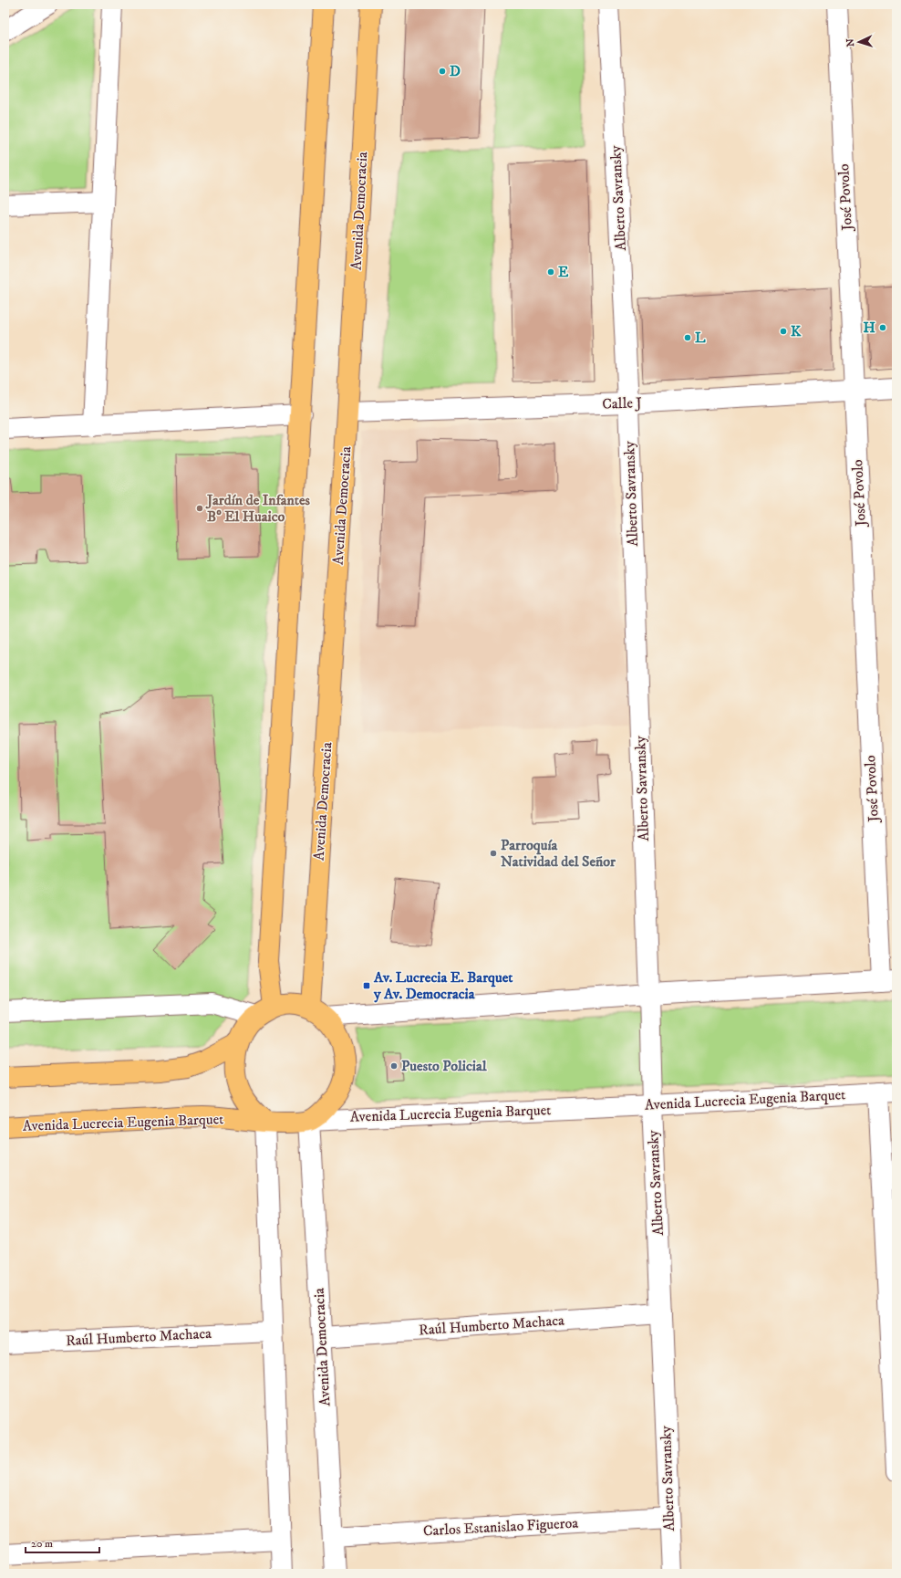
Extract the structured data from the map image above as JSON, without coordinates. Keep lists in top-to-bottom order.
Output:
{
  "streets": {
    "main road": ["Avenida Democracia", "Avenida Lucrecia Eugenia Barquet"],
    "street": [
      "José Povolo",
      "Alberto Savransky",
      "Calle J",
      "Raúl Humberto Machaca",
      "Carlos Estanislao Figueroa"
    ]
  },
  "crossings": [
    ["José Povolo", "Calle J"],
    ["Alberto Savransky", "Calle J"],
    ["Alberto Savransky", "Avenida Lucrecia Eugenia Barquet"],
    ["Alberto Savransky", "Raúl Humberto Machaca"],
    ["Alberto Savransky", "Carlos Estanislao Figueroa"],
    ["Avenida Democracia", "Calle J"],
    ["Avenida Democracia", "Avenida Lucrecia Eugenia Barquet"],
    ["Avenida Democracia", "Raúl Humberto Machaca"],
    ["Avenida Democracia", "Carlos Estanislao Figueroa"]
  ],
  "places": {
    "other": [
      "D",
      "E",
      "H",
      "K",
      "L",
      "Jardín de Infantes Bº El Huaico",
      "Parroquía Natividad del Señor",
      "Puesto Policial"
    ],
    "transit": ["Av. Lucrecia E. Barquet y Av. Democracia"]
  },
  "scale_bar": "20 m",
  "north": "left"
}
